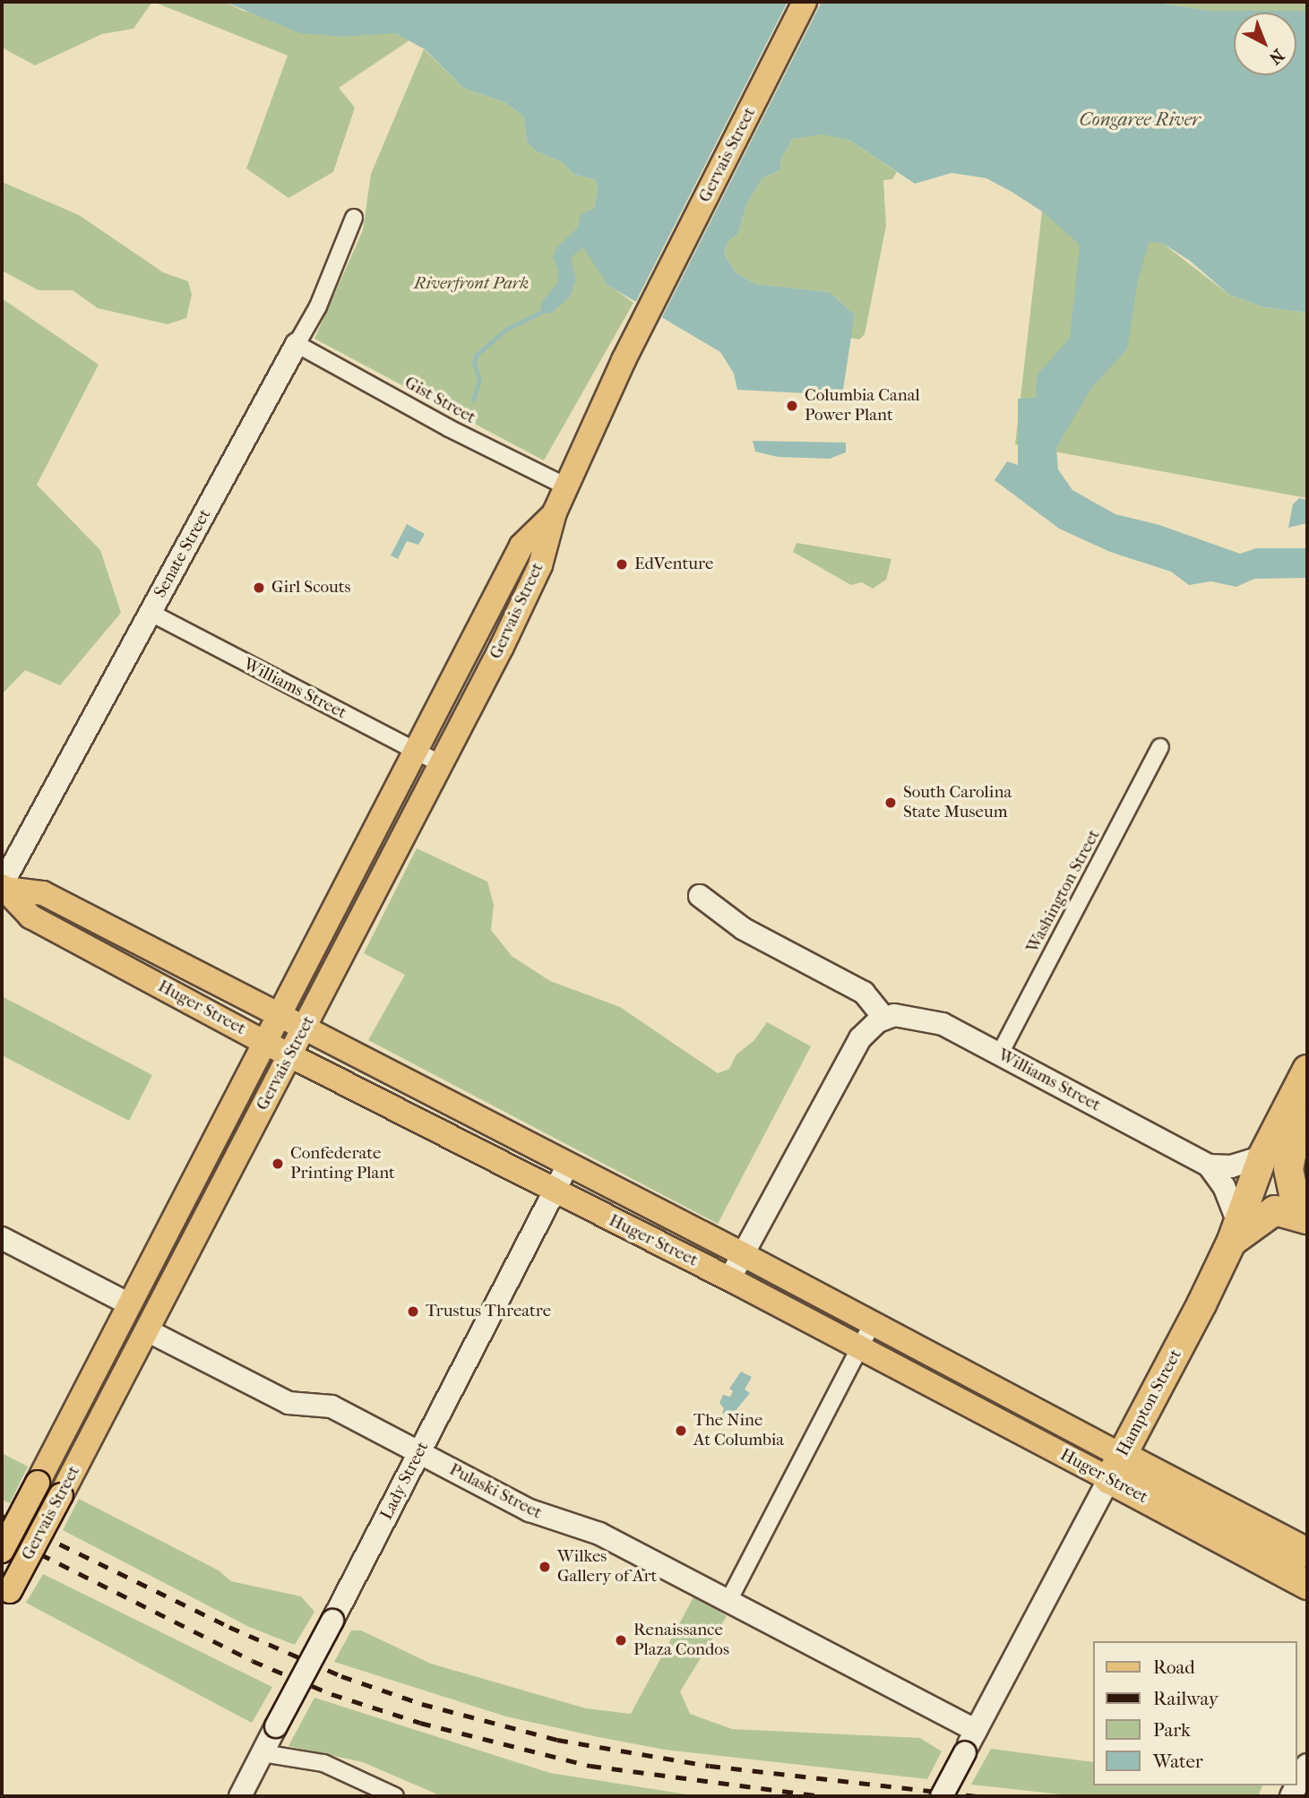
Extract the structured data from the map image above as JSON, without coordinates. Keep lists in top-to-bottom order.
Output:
{
  "streets": {
    "highway": ["Huger Street", "Hampton Street"],
    "main road": ["Gervais Street"],
    "street": [
      "Gist Street",
      "Senate Street",
      "Williams Street",
      "Washington Street",
      "Lady Street",
      "Pulaski Street"
    ]
  },
  "crossings": [
    ["Gervais Street", "Gist Street"],
    ["Gervais Street", "Williams Street"],
    ["Gervais Street", "Huger Street"],
    ["Gervais Street", "Pulaski Street"],
    ["Gist Street", "Senate Street"],
    ["Senate Street", "Williams Street"],
    ["Senate Street", "Huger Street"],
    ["Williams Street", "Washington Street"],
    ["Williams Street", "Hampton Street"],
    ["Huger Street", "Hampton Street"],
    ["Huger Street", "Lady Street"],
    ["Hampton Street", "Pulaski Street"],
    ["Lady Street", "Pulaski Street"]
  ],
  "water": ["Congaree River"],
  "parks": ["Riverfront Park"],
  "places": [
    "Columbia Canal Power Plant",
    "EdVenture",
    "Girl Scouts",
    "South Carolina State Museum",
    "Confederate Printing Plant",
    "Trustus Threatre",
    "The Nine At Columbia",
    "Wilkes Gallery of Art",
    "Renaissance Plaza Condos"
  ],
  "legend": [
    "Road",
    "Railway",
    "Park",
    "Water"
  ],
  "north": "bottom right"
}
